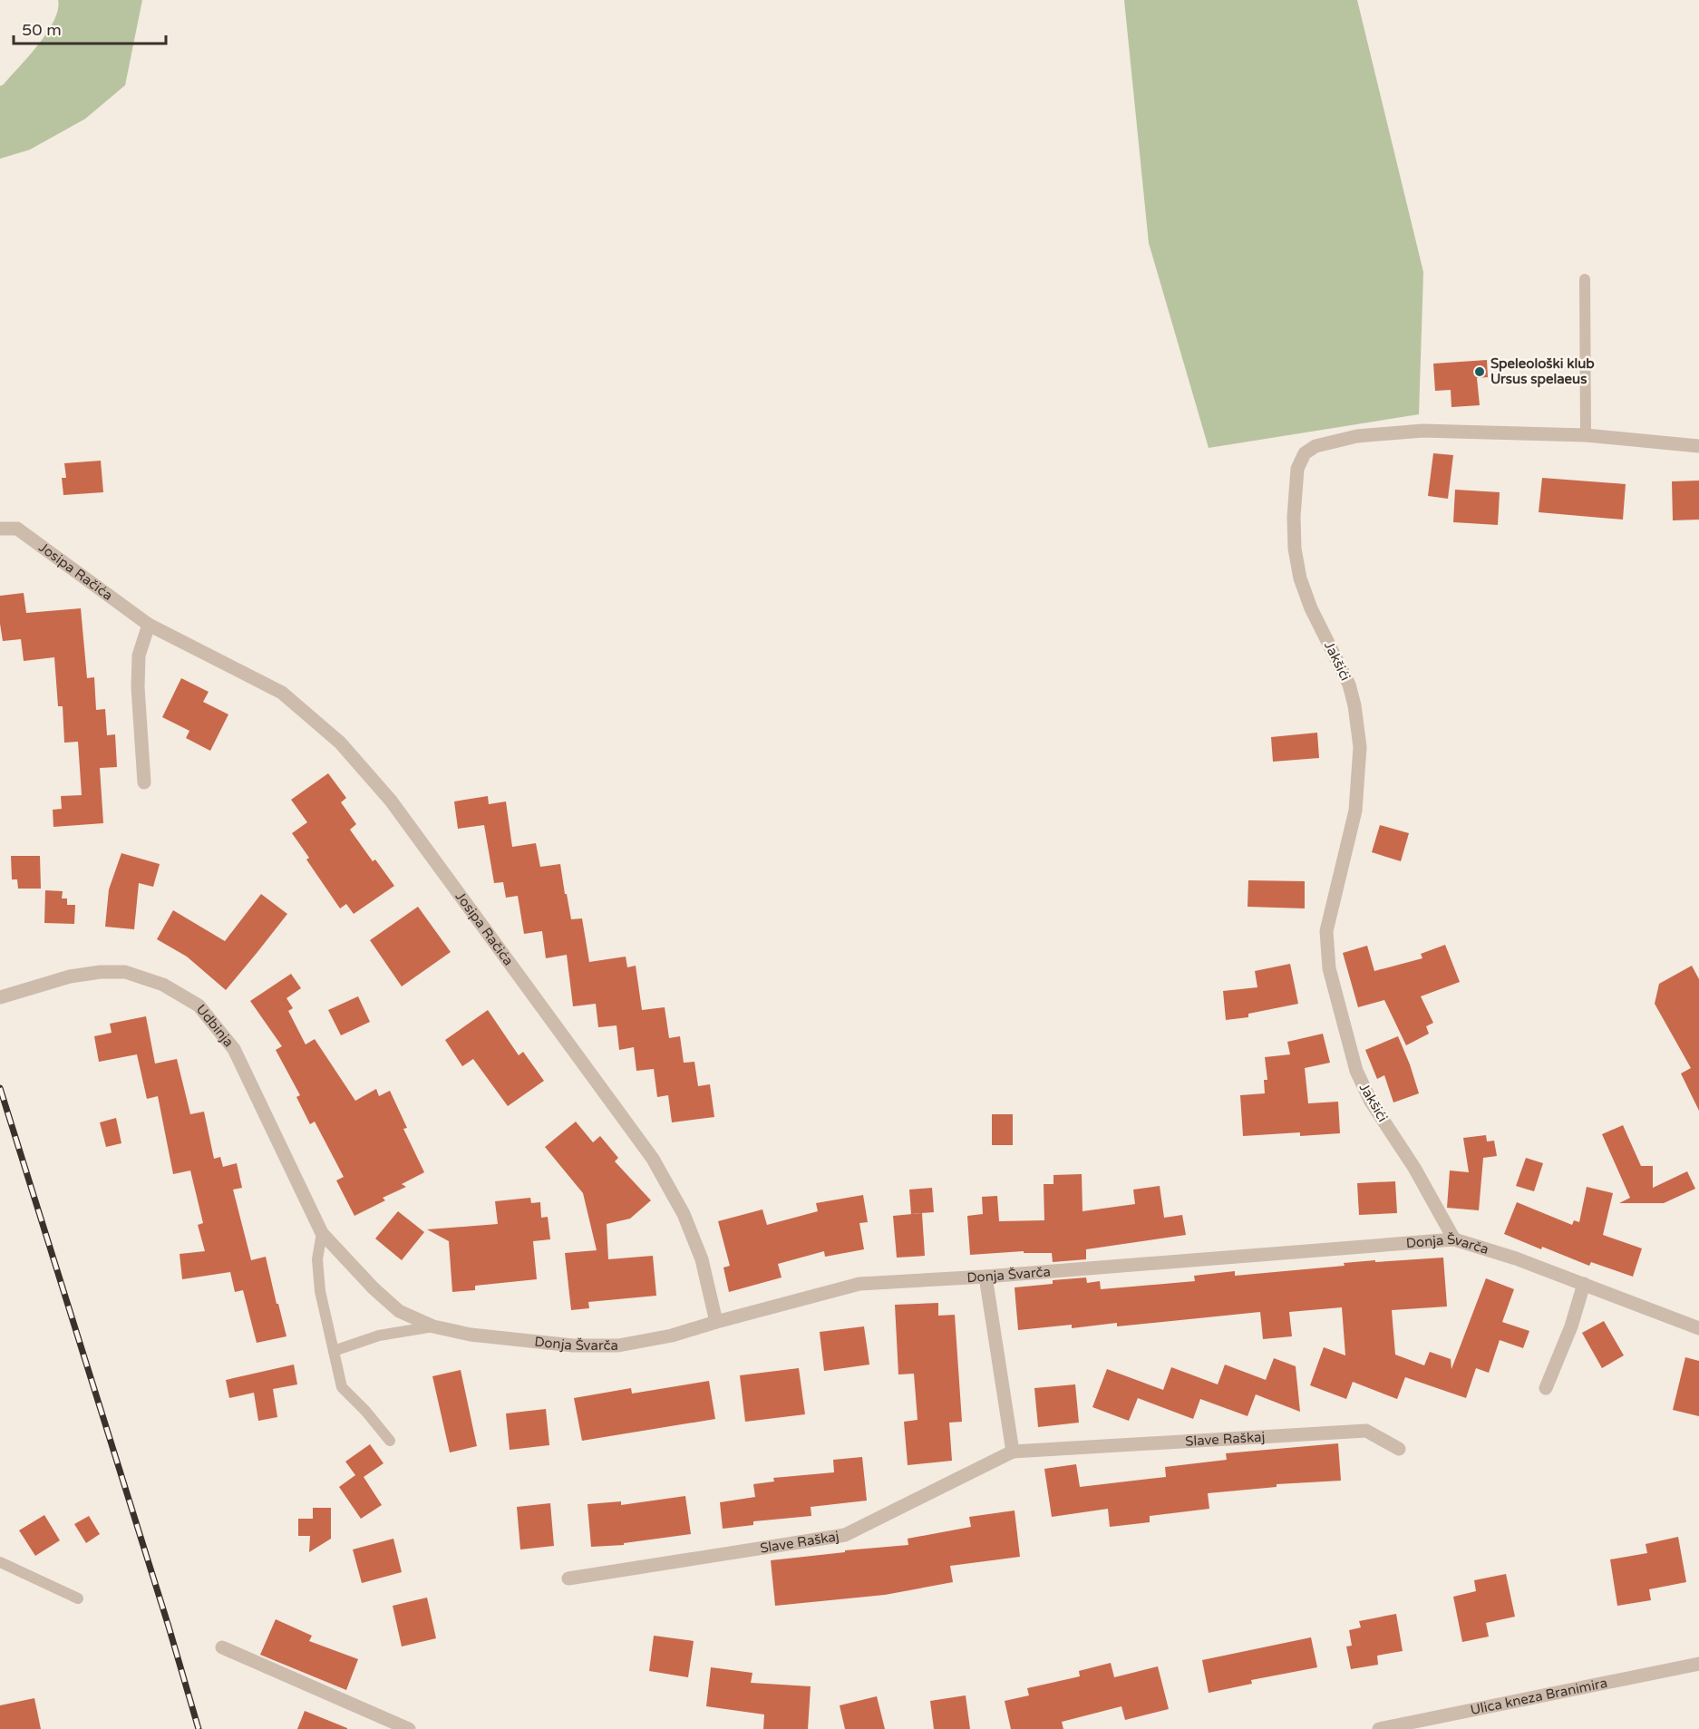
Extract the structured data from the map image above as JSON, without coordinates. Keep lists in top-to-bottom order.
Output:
{
  "streets": {
    "street": [
      "Josipa Račića",
      "Jakšići",
      "Udbinja",
      "Donja Švarča",
      "Slave Raškaj",
      "Ulica kneza Branimira"
    ]
  },
  "crossings": [
    ["Josipa Račića", "Donja Švarča"],
    ["Jakšići", "Donja Švarča"],
    ["Udbinja", "Donja Švarča"]
  ],
  "places": ["Speleološki klub Ursus spelaeus"],
  "scale_bar": "50 m"
}
